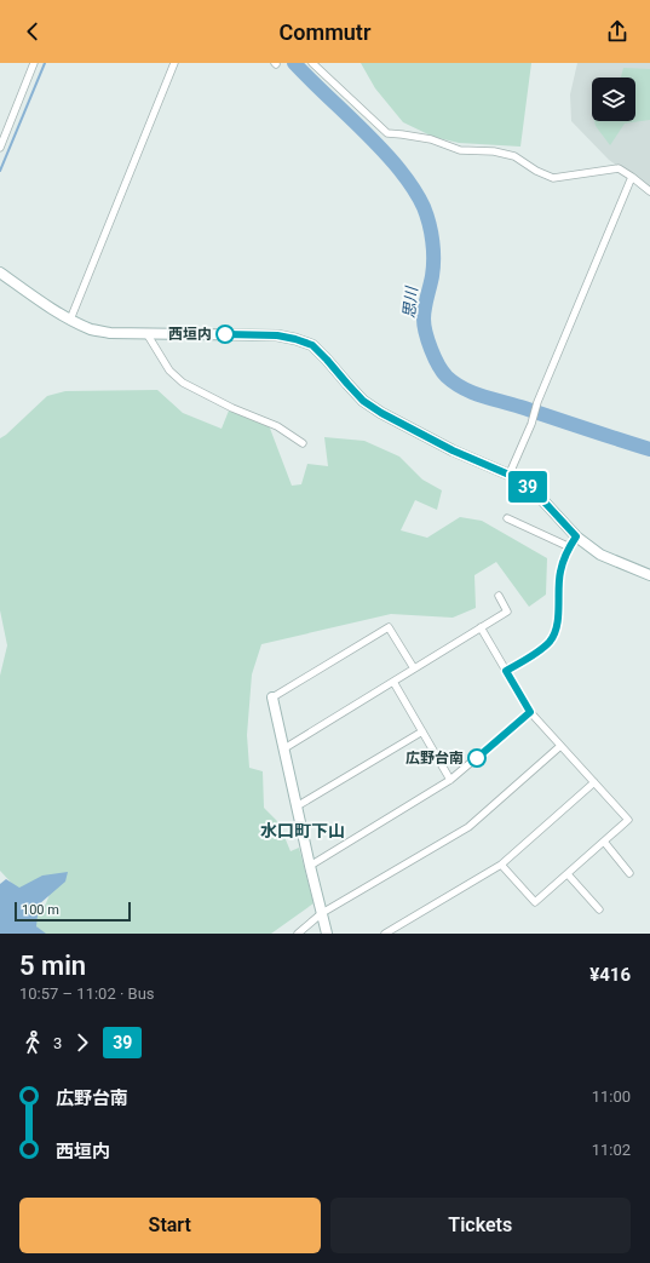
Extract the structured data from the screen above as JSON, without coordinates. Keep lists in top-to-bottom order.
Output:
{
  "districts": ["水口町下山"],
  "water": ["思川"],
  "places": ["西垣内", "広野台南"],
  "lines": ["bus line 39"],
  "scale_bar": "100 m",
  "page": {
    "header": "Commutr",
    "on_map": "39",
    "scale": "100 m",
    "heading": ["5 min", "10:57 – 11:02 · Bus", "¥416"],
    "legs": ["3", "39"],
    "list": [
      {
        "name": "広野台南",
        "value": "11:00"
      },
      {
        "name": "西垣内",
        "value": "11:02"
      }
    ],
    "buttons": ["Start", "Tickets"]
  }
}
